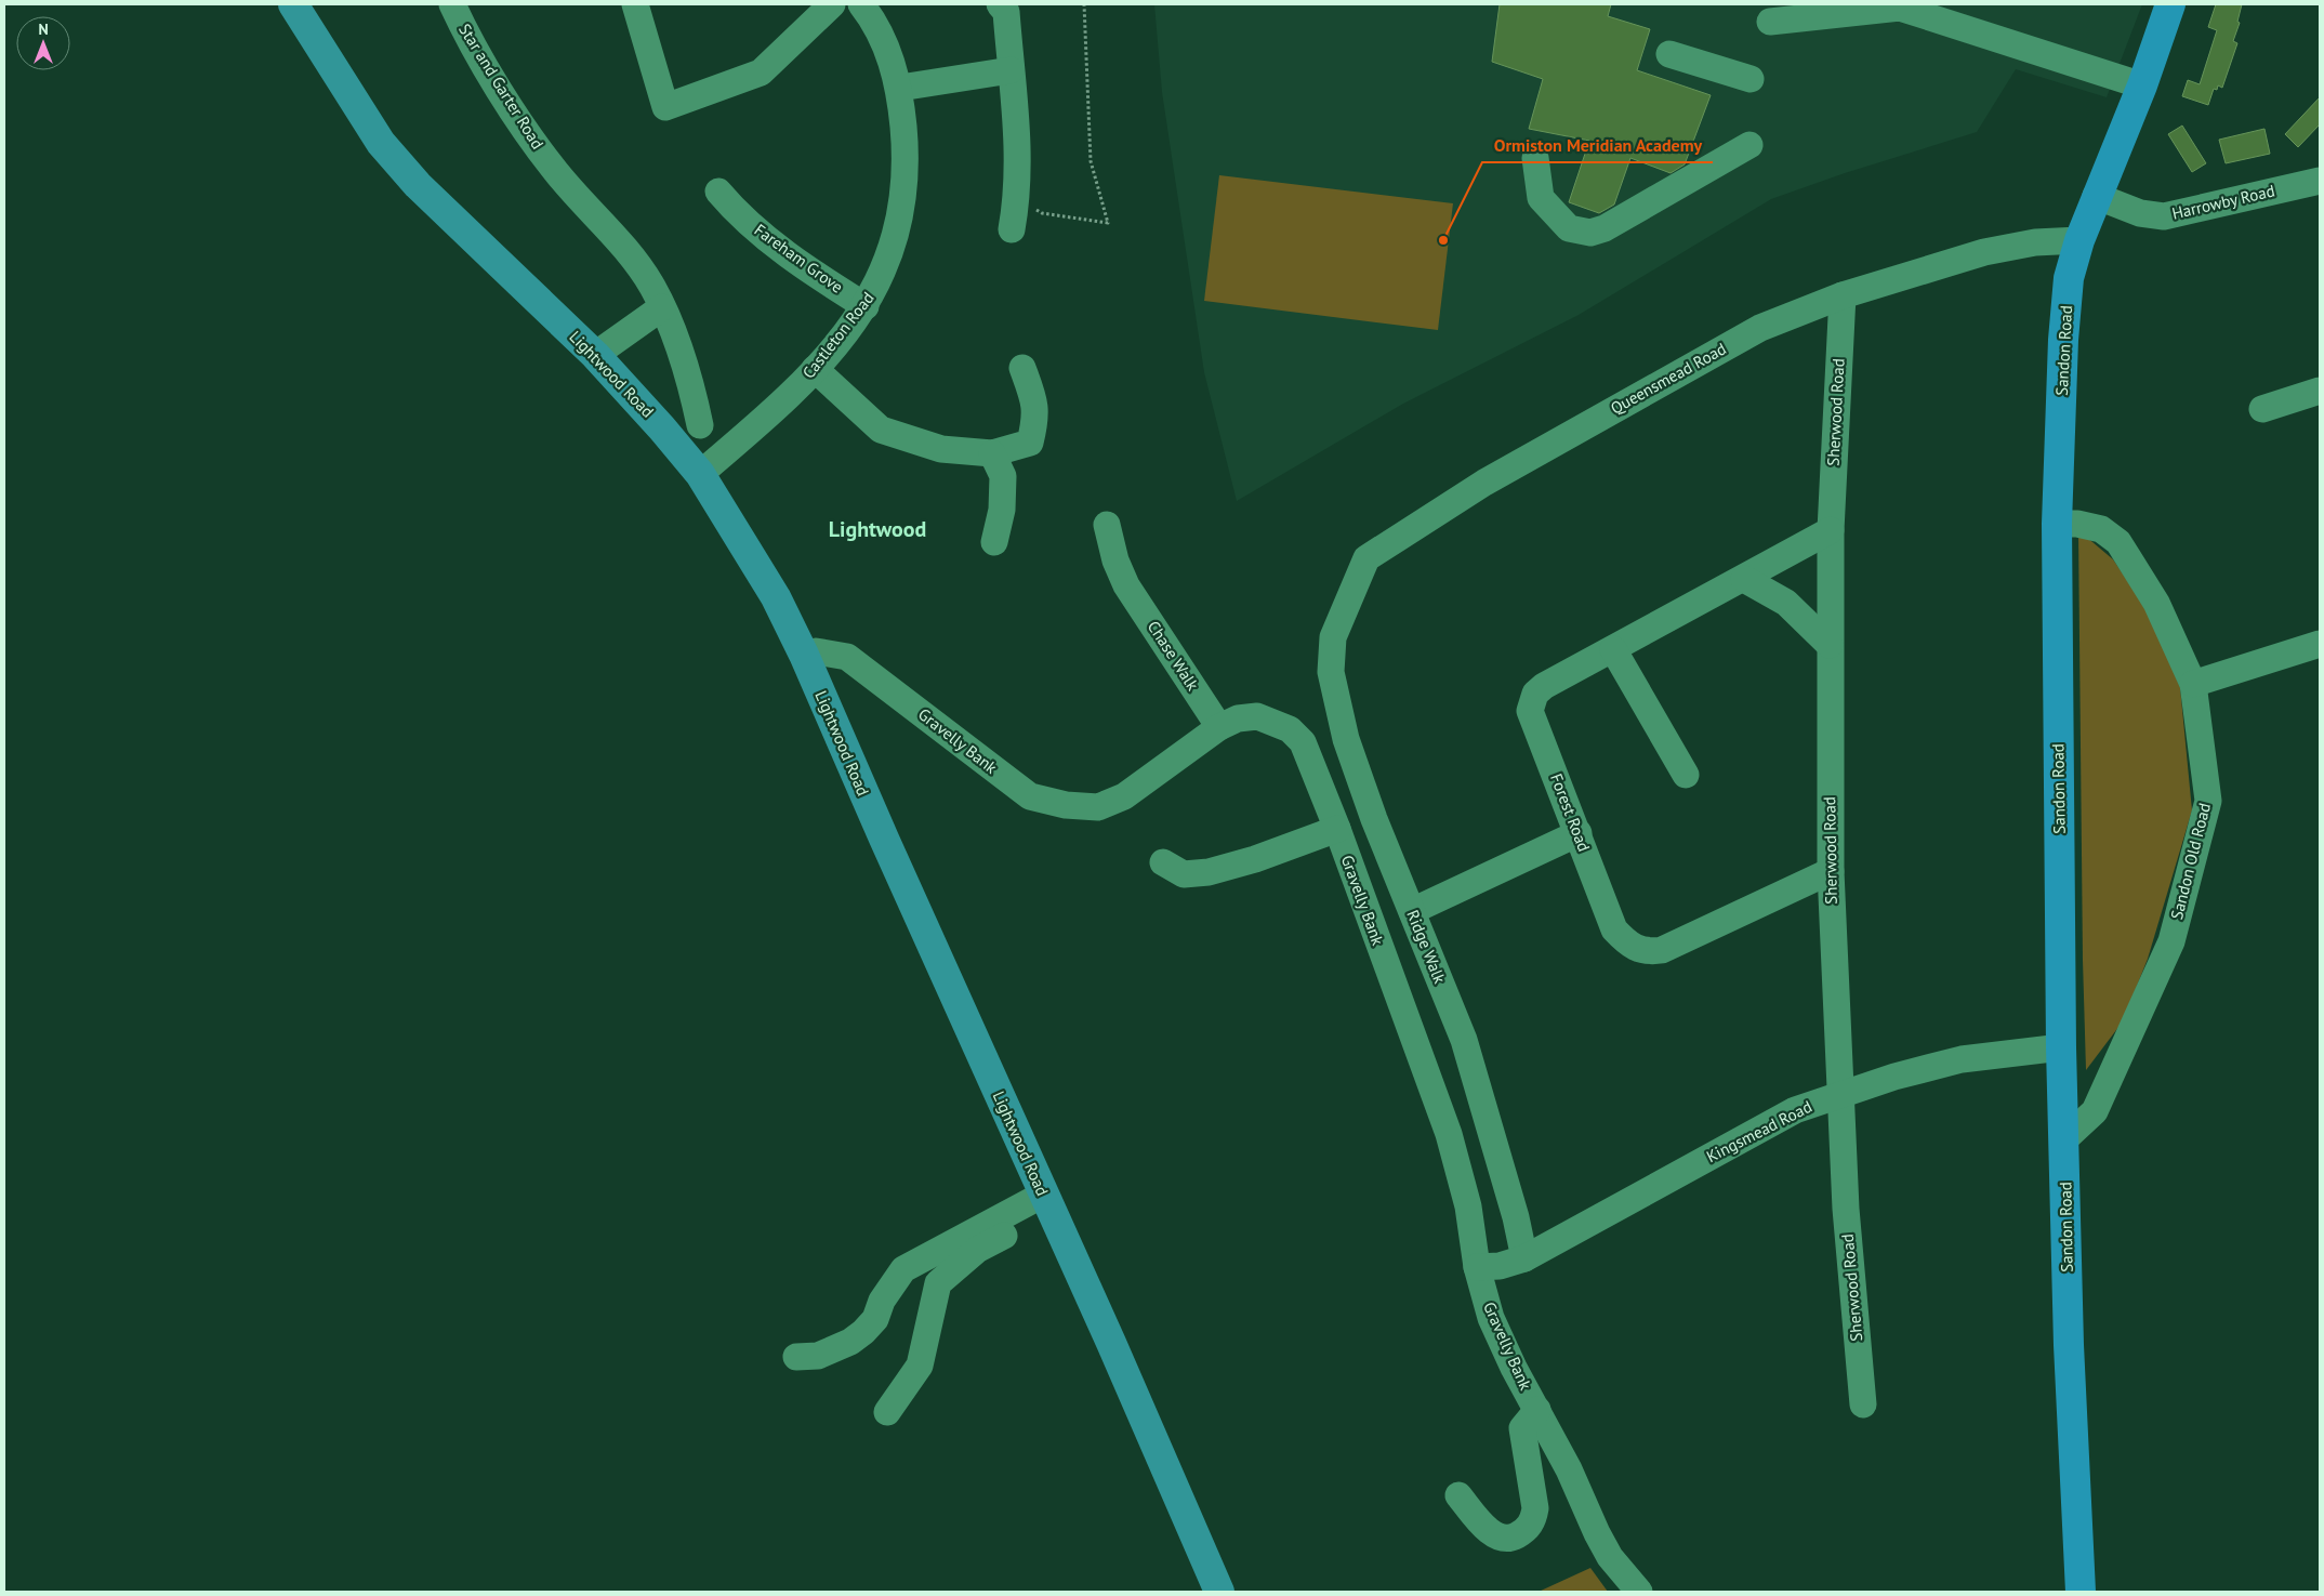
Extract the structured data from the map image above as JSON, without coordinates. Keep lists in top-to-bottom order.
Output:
{
  "streets": {
    "highway": ["Sandon Road"],
    "main road": ["Lightwood Road"],
    "street": [
      "Star and Garter Road",
      "Harrowby Road",
      "Fareham Grove",
      "Castleton Road",
      "Queensmead Road",
      "Sherwood Road",
      "Chase Walk",
      "Gravelly Bank",
      "Forest Road",
      "Sandon Old Road",
      "Ridge Walk",
      "Kingsmead Road"
    ]
  },
  "crossings": [
    ["Harrowby Road", "Sandon Road"],
    ["Fareham Grove", "Castleton Road"],
    ["Castleton Road", "Lightwood Road"],
    ["Sandon Road", "Queensmead Road"],
    ["Sandon Road", "Sandon Old Road"],
    ["Sandon Road", "Kingsmead Road"],
    ["Lightwood Road", "Gravelly Bank"],
    ["Queensmead Road", "Sherwood Road"],
    ["Queensmead Road", "Ridge Walk"],
    ["Sherwood Road", "Forest Road"],
    ["Sherwood Road", "Kingsmead Road"],
    ["Chase Walk", "Gravelly Bank"],
    ["Gravelly Bank", "Kingsmead Road"],
    ["Ridge Walk", "Kingsmead Road"]
  ],
  "districts": ["Lightwood"],
  "places": ["Ormiston Meridian Academy"],
  "north": "top"
}
